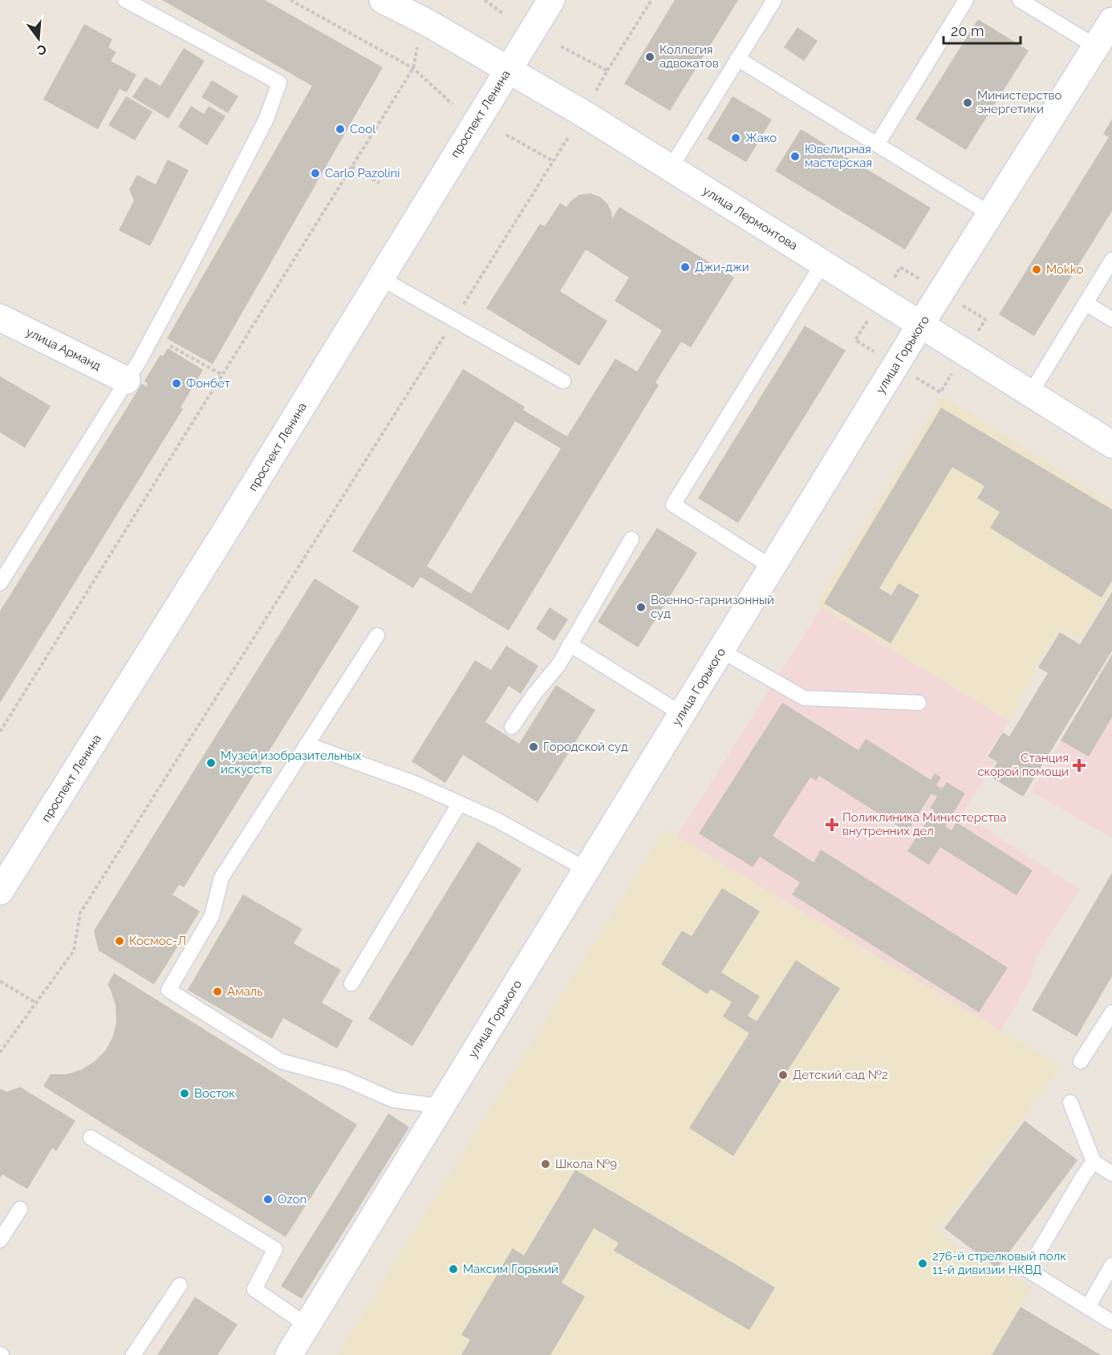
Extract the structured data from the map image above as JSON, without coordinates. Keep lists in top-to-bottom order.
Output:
{
  "streets": {
    "street": [
      "проспект Ленина",
      "улица Лермонтова",
      "улица Арманд",
      "улица Горького"
    ]
  },
  "crossings": [
    ["проспект Ленина", "улица Лермонтова"],
    ["улица Лермонтова", "улица Горького"]
  ],
  "places": {
    "other": [
      "Коллегия адвокатов",
      "Министерство энергетики",
      "Cool",
      "Жако",
      "Ювелирная мастерская",
      "Carlo Pazolini",
      "Джи-джи",
      "Mokko",
      "Фонбет",
      "Военно-гарнизонный суд",
      "Городской суд",
      "Музей изобразительных искусств",
      "Космос-Л",
      "Амаль",
      "Детский сад №2",
      "Восток",
      "Школа №9",
      "Ozon",
      "276-й стрелковый полк 11-й дивизии НКВД",
      "Максим Горький"
    ],
    "health": ["Станция скорой помощи", "Поликлиника Министерства внутренних дел"]
  },
  "scale_bar": "20 m",
  "north": "bottom"
}
